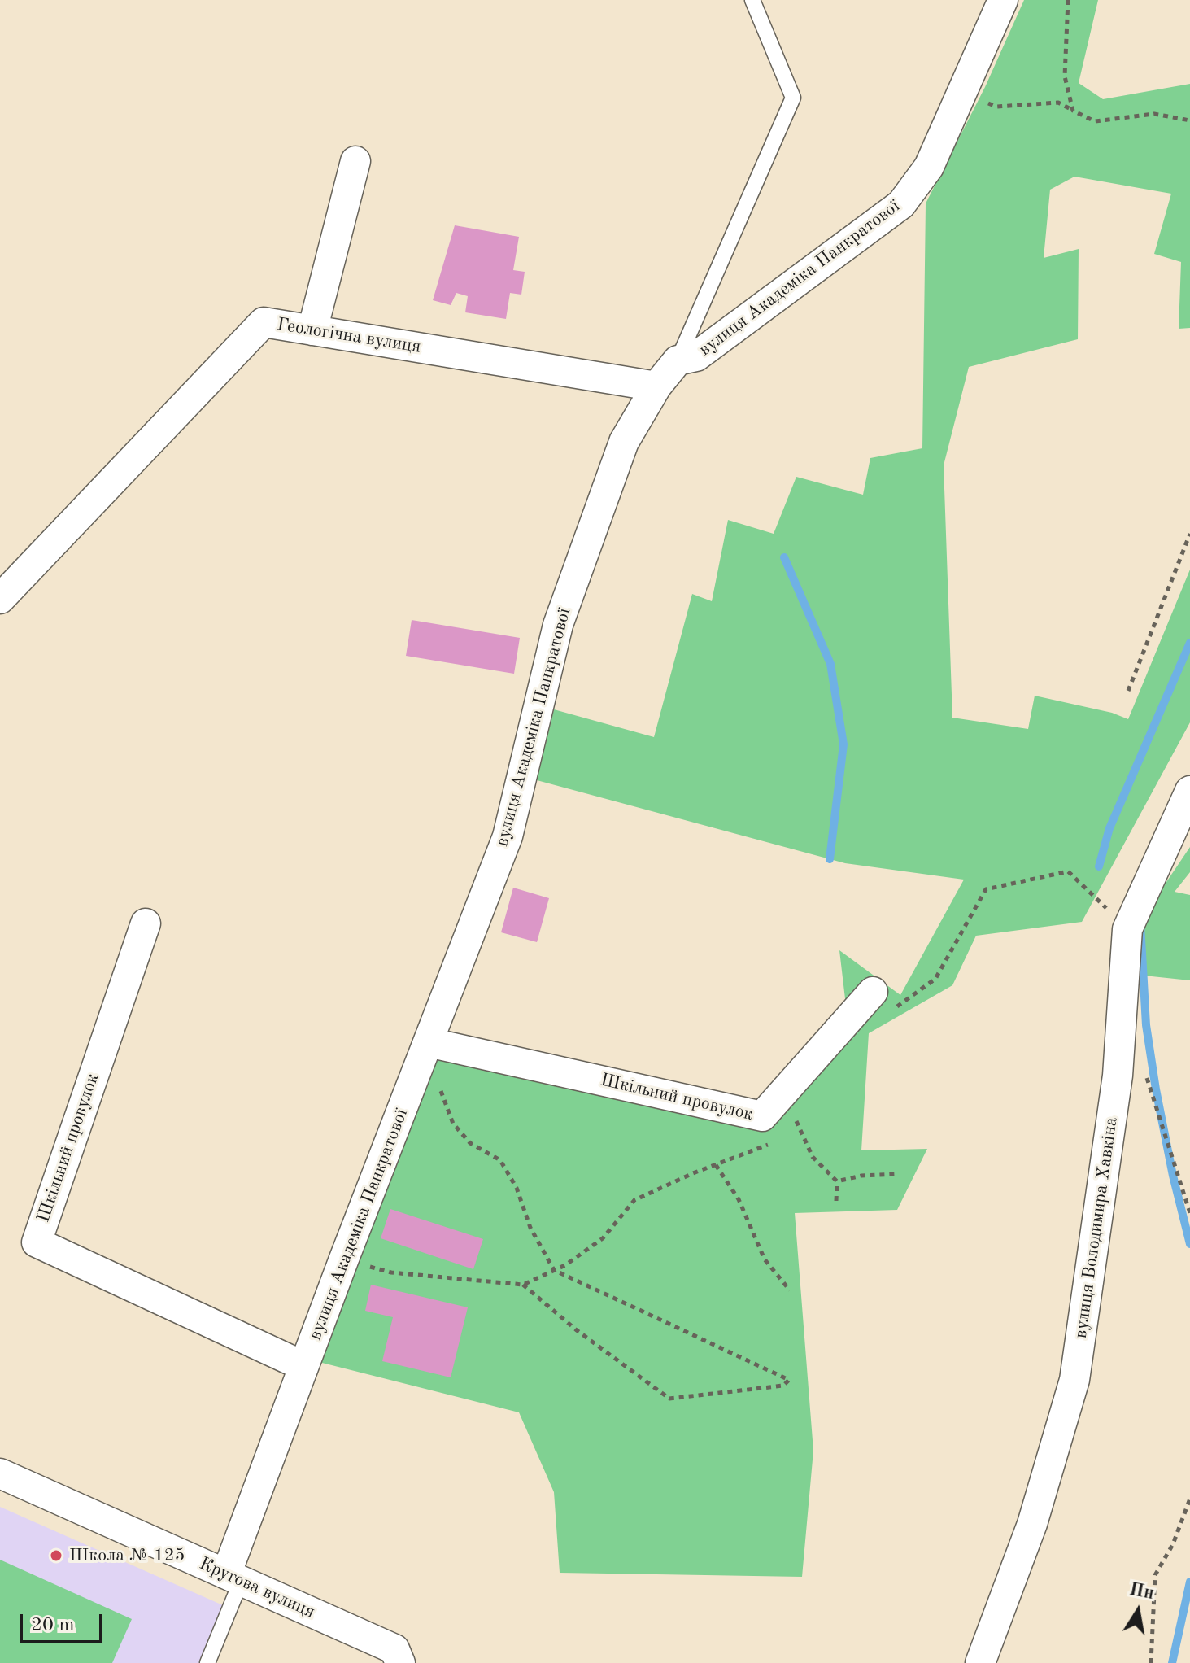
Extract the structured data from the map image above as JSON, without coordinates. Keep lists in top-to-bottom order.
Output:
{
  "streets": {
    "street": [
      "вулиця Академіка Панкратової",
      "Геологічна вулиця",
      "Шкільний провулок",
      "вулиця Володимира Хавкіна",
      "Кругова вулиця"
    ]
  },
  "crossings": [
    ["вулиця Академіка Панкратової", "Геологічна вулиця"],
    ["вулиця Академіка Панкратової", "Шкільний провулок"],
    ["вулиця Академіка Панкратової", "Кругова вулиця"]
  ],
  "places": ["Школа № 125"],
  "scale_bar": "20 m",
  "north": "top"
}
